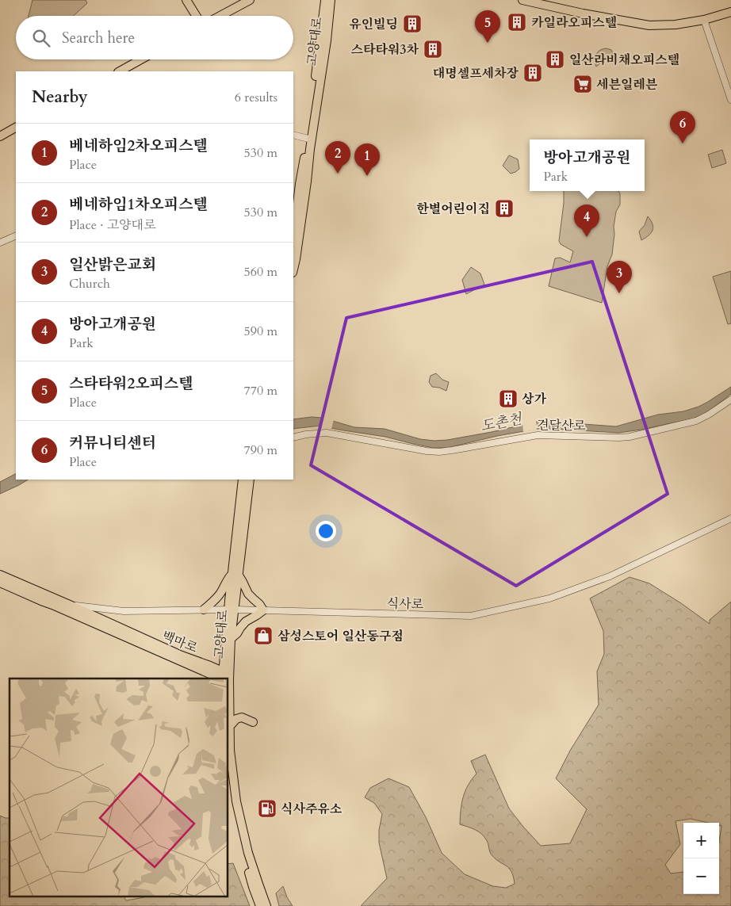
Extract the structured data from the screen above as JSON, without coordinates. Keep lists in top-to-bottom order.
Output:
{
  "streets": {
    "main road": ["고양대로", "백마로"],
    "street": ["견달산로", "식사로"]
  },
  "crossings": [
    ["고양대로", "식사로"],
    ["고양대로", "백마로"],
    ["식사로", "백마로"]
  ],
  "water": ["도촌천"],
  "places": {
    "building": [
      "카일라오피스텔",
      "유인빌딩",
      "스타타워3차",
      "일산라비채오피스텔",
      "대명셀프세차장",
      "한별어린이집",
      "상가"
    ],
    "supermarket": ["세븐일레븐"],
    "shop": ["삼성스토어 일산동구점"],
    "fuel station": ["식사주유소"]
  },
  "page": {
    "pins": [
      "5",
      "6",
      "2",
      "1",
      "4",
      "3"
    ],
    "search": "Search here",
    "heading": ["Nearby", "6 results"],
    "list": [
      {
        "mark": "1",
        "name": "베네하임2차오피스텔",
        "note": "Place",
        "value": "530 m"
      },
      {
        "mark": "2",
        "name": "베네하임1차오피스텔",
        "note": "Place · 고양대로",
        "value": "530 m"
      },
      {
        "mark": "3",
        "name": "일산밝은교회",
        "note": "Church",
        "value": "560 m"
      },
      {
        "mark": "4",
        "name": "방아고개공원",
        "note": "Park",
        "value": "590 m"
      },
      {
        "mark": "5",
        "name": "스타타워2오피스텔",
        "note": "Place",
        "value": "770 m"
      },
      {
        "mark": "6",
        "name": "커뮤니티센터",
        "note": "Place",
        "value": "790 m"
      }
    ],
    "popup": ["방아고개공원", "Park"],
    "map_buttons": ["+", "−"]
  }
}
